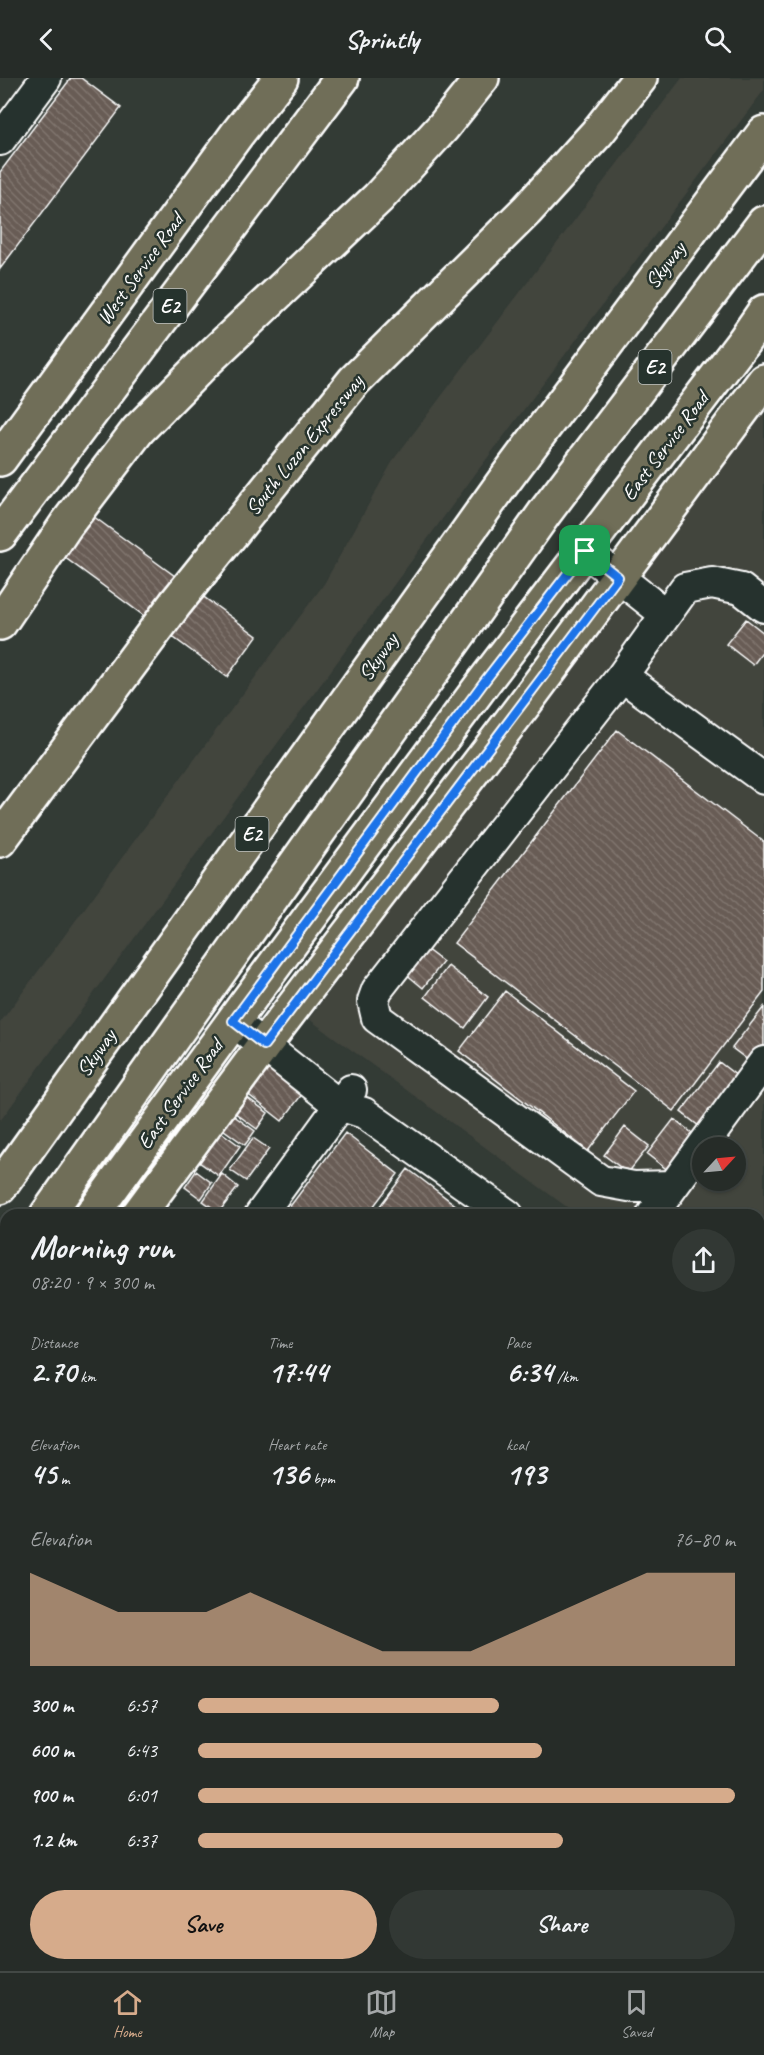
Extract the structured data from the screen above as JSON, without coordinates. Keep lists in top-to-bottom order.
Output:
{
  "streets": {
    "main road": [
      "Skyway",
      "West Service Road",
      "E2",
      "South Luzon Expressway",
      "East Service Road"
    ]
  },
  "north": "top right",
  "page": {
    "header": "Sprintly",
    "heading": ["Morning run", "08:20 · 9 × 300 m"],
    "stats": [
      ["Distance", "2.70 km"],
      ["Time", "17:44"],
      ["Pace", "6:34 /km"],
      ["Elevation", "45 m"],
      ["Heart rate", "136 bpm"],
      ["kcal", "193"]
    ],
    "chart": ["Elevation", "76–80 m"],
    "list": [
      {
        "name": "300 m",
        "note": "6:57"
      },
      {
        "name": "600 m",
        "note": "6:43"
      },
      {
        "name": "900 m",
        "note": "6:01"
      },
      {
        "name": "1.2 km",
        "note": "6:37"
      }
    ],
    "buttons": ["Save", "Share"],
    "tabs": ["Home", "Map", "Saved"]
  }
}
